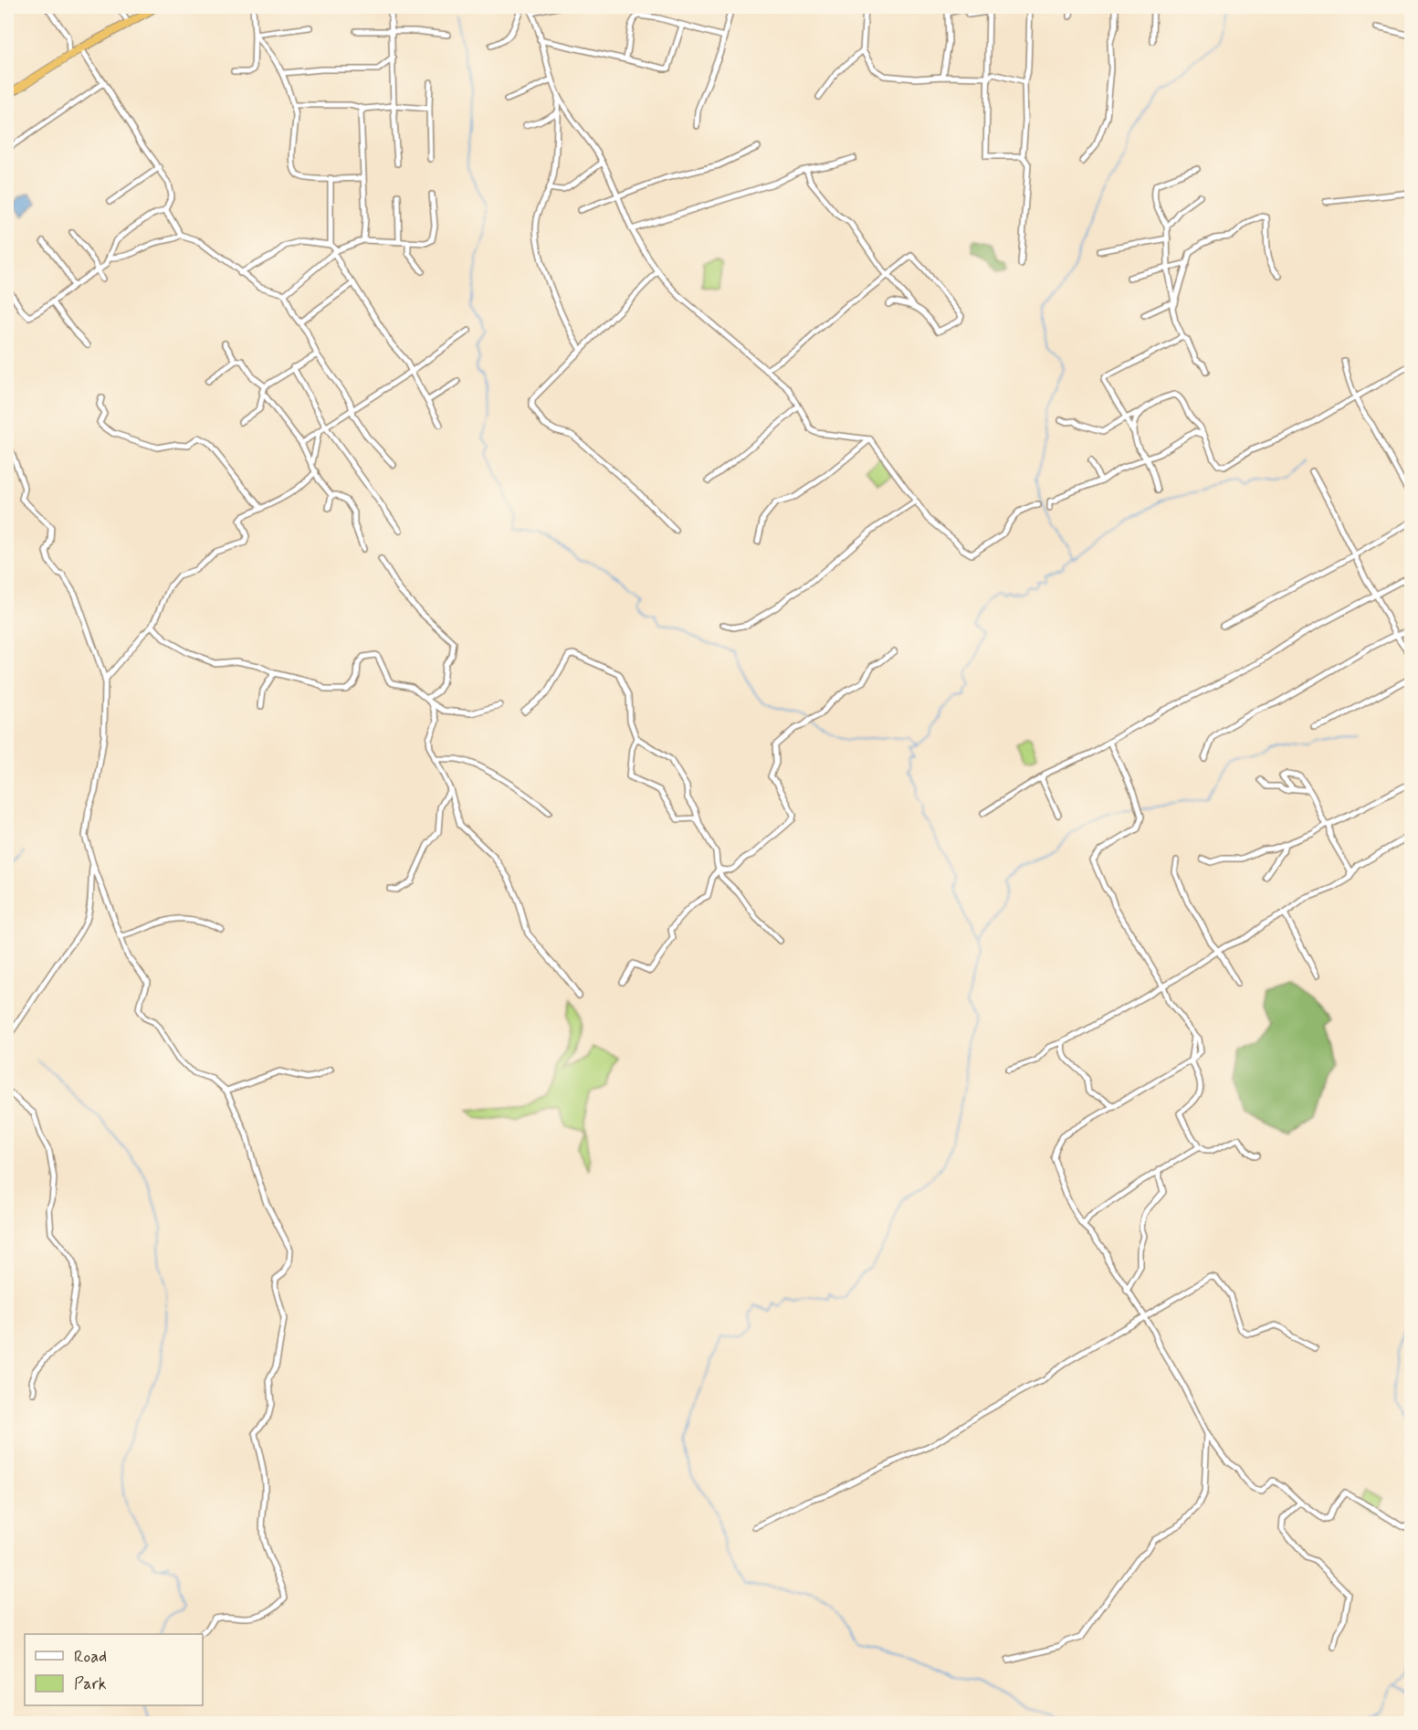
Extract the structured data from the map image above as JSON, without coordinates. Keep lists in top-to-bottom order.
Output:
{
  "legend": ["Road", "Park"]
}
